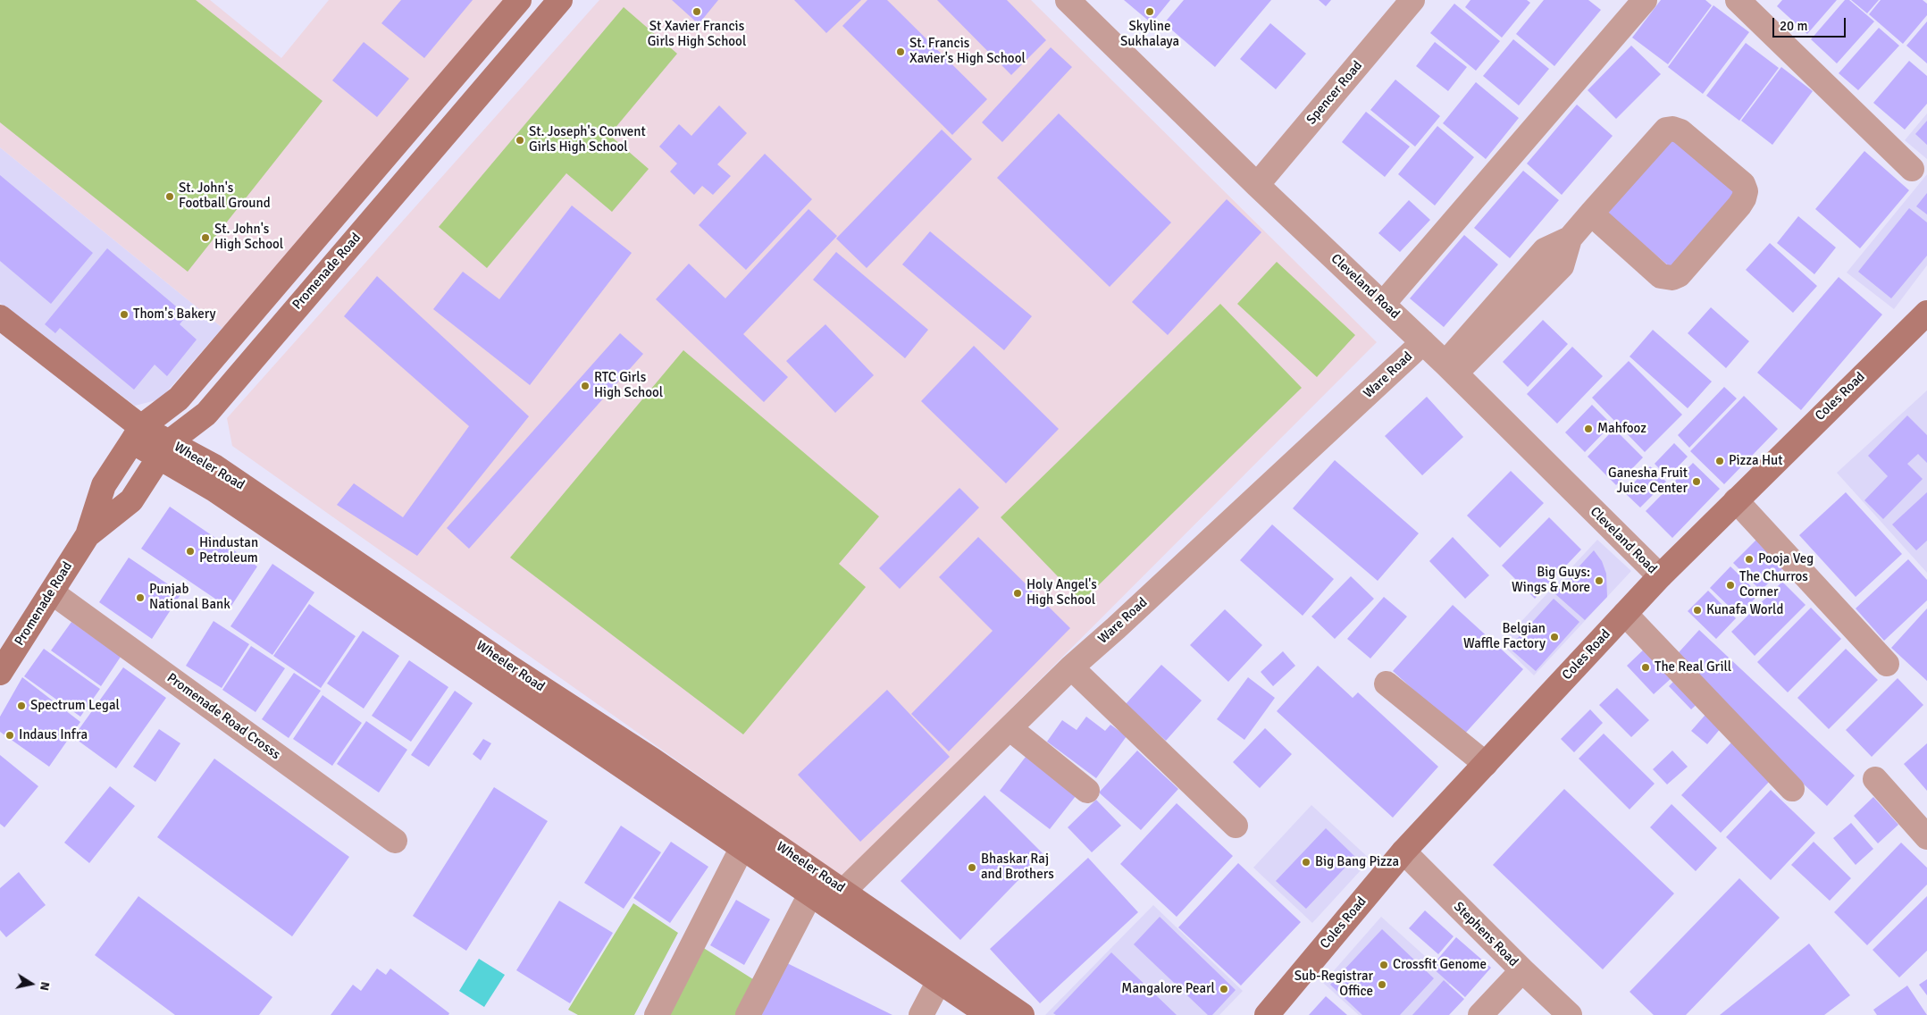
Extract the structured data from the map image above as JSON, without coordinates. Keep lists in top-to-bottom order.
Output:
{
  "streets": {
    "main road": ["Promenade Road", "Coles Road", "Wheeler Road"],
    "street": [
      "Spencer Road",
      "Cleveland Road",
      "Ware Road",
      "Promenade Road Crosss",
      "Stephens Road"
    ]
  },
  "crossings": [
    ["Spencer Road", "Cleveland Road"],
    ["Promenade Road", "Wheeler Road"],
    ["Promenade Road", "Promenade Road Crosss"],
    ["Cleveland Road", "Ware Road"],
    ["Cleveland Road", "Coles Road"],
    ["Ware Road", "Wheeler Road"],
    ["Coles Road", "Stephens Road"]
  ],
  "places": [
    "St Xavier Francis Girls High School",
    "Skyline Sukhalaya",
    "St. Francis Xavier's High School",
    "St. Joseph's Convent Girls High School",
    "St. John's Football Ground",
    "St. John's High School",
    "Thom's Bakery",
    "RTC Girls High School",
    "Mahfooz",
    "Pizza Hut",
    "Ganesha Fruit Juice Center",
    "Hindustan Petroleum",
    "Pooja Veg",
    "Big Guys: Wings & More",
    "The Churros Corner",
    "Holy Angel's High School",
    "Punjab National Bank",
    "Kunafa World",
    "Belgian Waffle Factory",
    "The Real Grill",
    "Spectrum Legal",
    "Indaus Infra",
    "Big Bang Pizza",
    "Bhaskar Raj and Brothers",
    "Crossfit Genome",
    "Sub-Registrar Office",
    "Mangalore Pearl"
  ],
  "scale_bar": "20 m",
  "north": "right"
}
